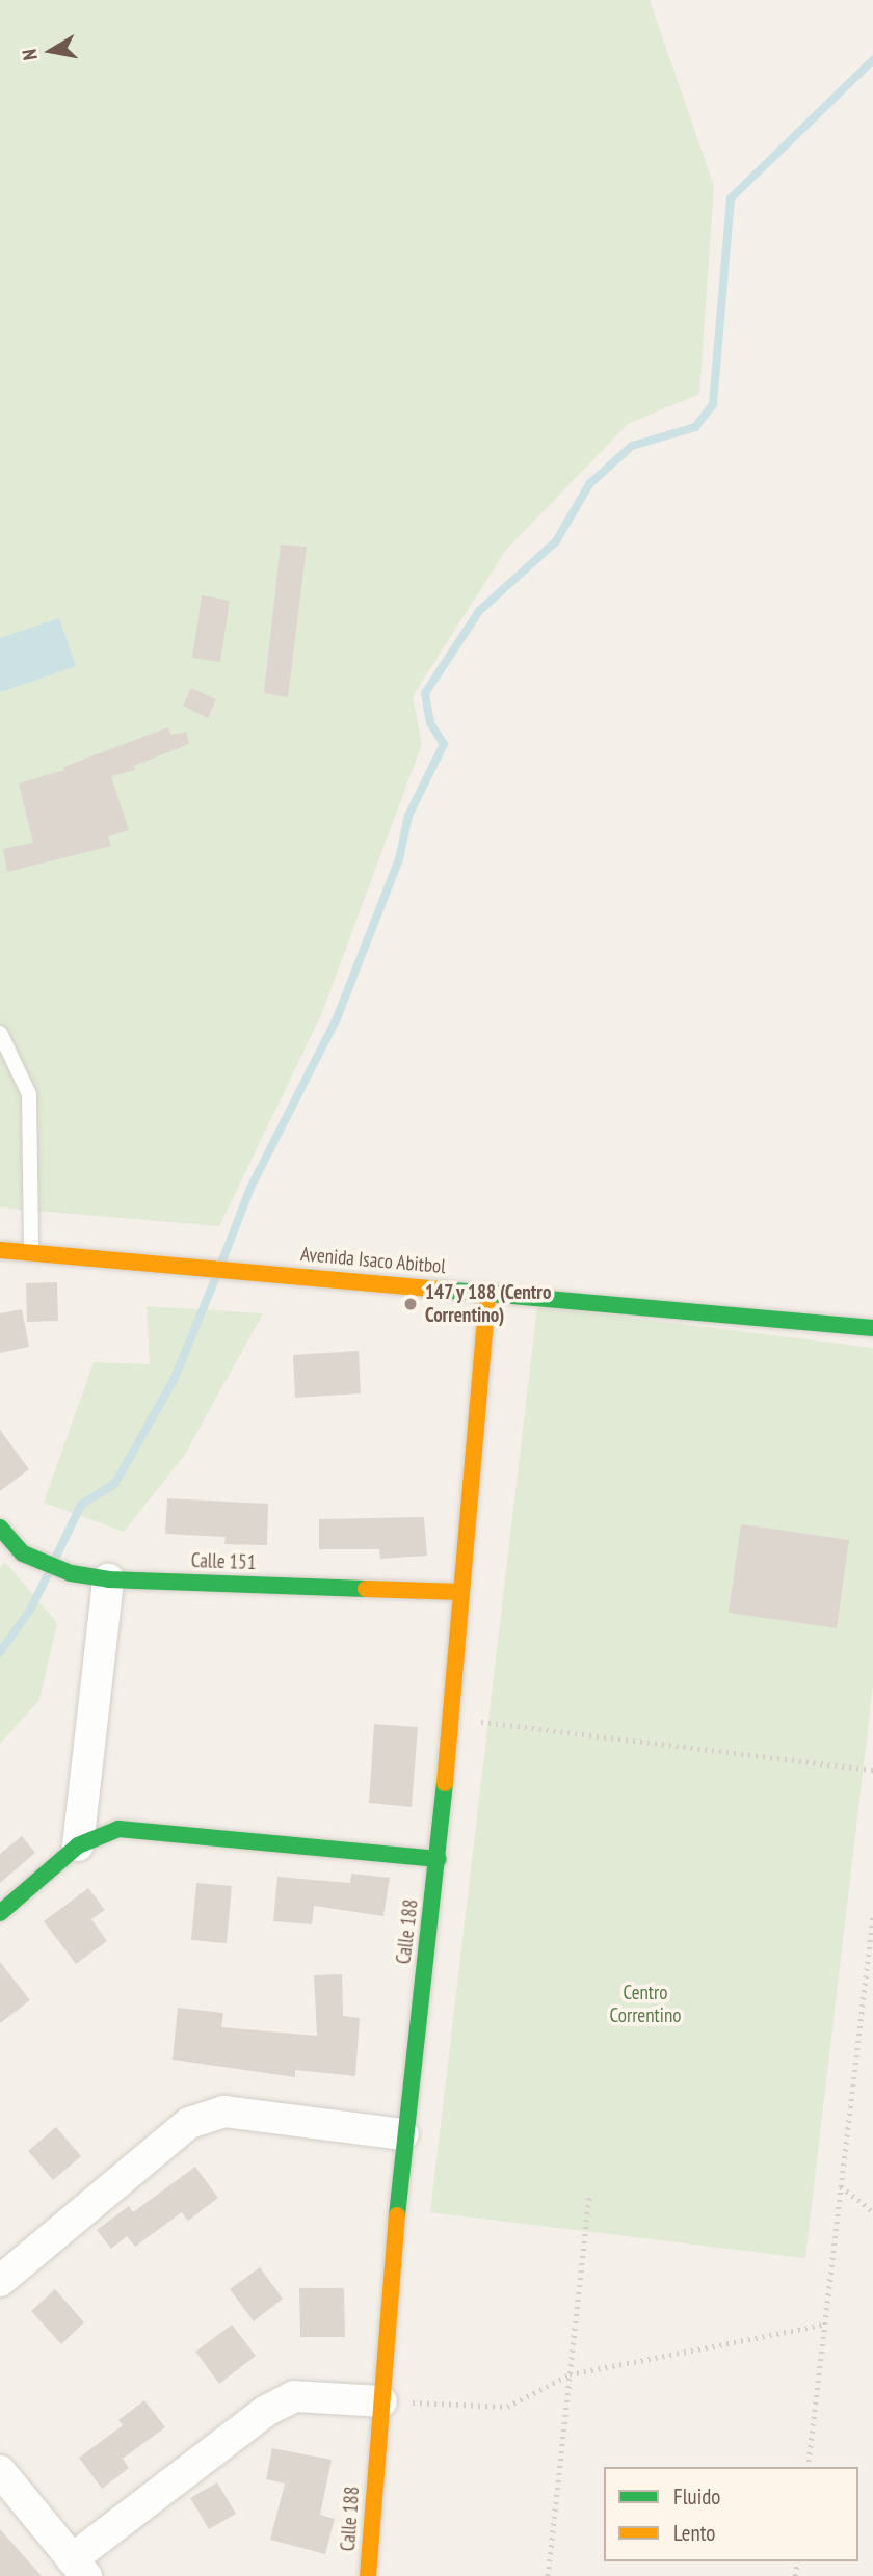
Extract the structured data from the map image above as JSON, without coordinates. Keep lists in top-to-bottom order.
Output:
{
  "streets": {
    "street": ["Avenida Isaco Abitbol", "Calle 151", "Calle 188"]
  },
  "crossings": [
    ["Avenida Isaco Abitbol", "Calle 188"],
    ["Calle 151", "Calle 188"]
  ],
  "parks": ["Centro Correntino"],
  "places": ["147 y 188 (Centro Correntino)"],
  "legend": ["Fluido", "Lento"],
  "north": "left"
}
